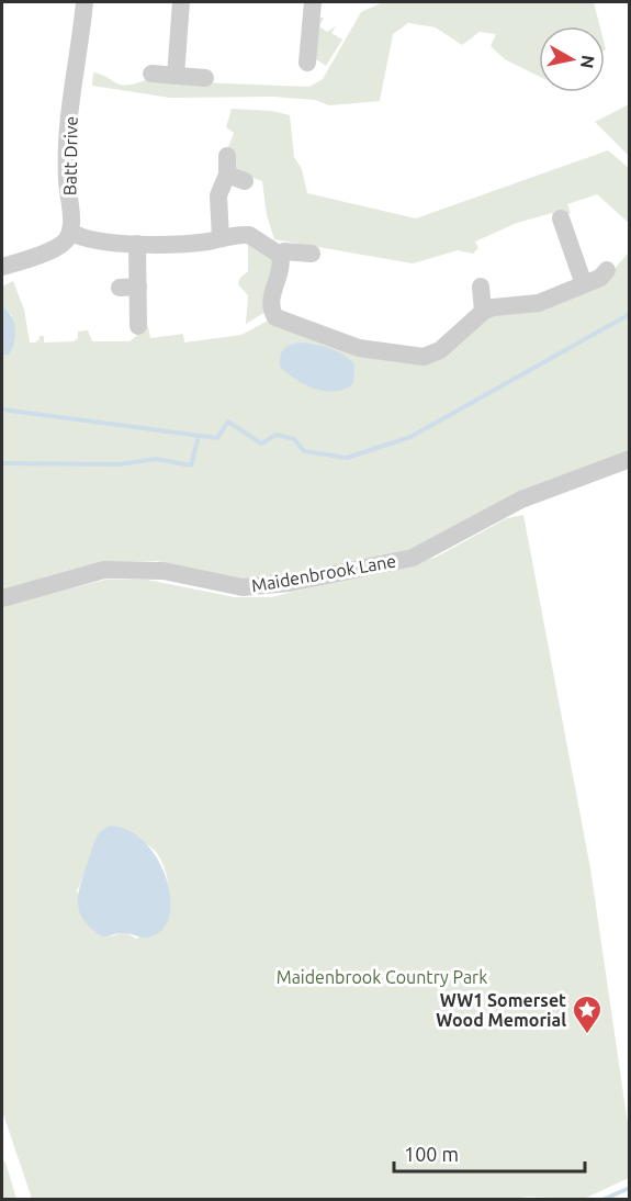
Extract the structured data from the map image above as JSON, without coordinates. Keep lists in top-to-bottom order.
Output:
{
  "streets": {
    "street": ["Batt Drive", "Maidenbrook Lane"]
  },
  "parks": ["Maidenbrook Country Park"],
  "places": {
    "place": ["WW1 Somerset Wood Memorial"]
  },
  "scale_bar": "100 m",
  "north": "right"
}
